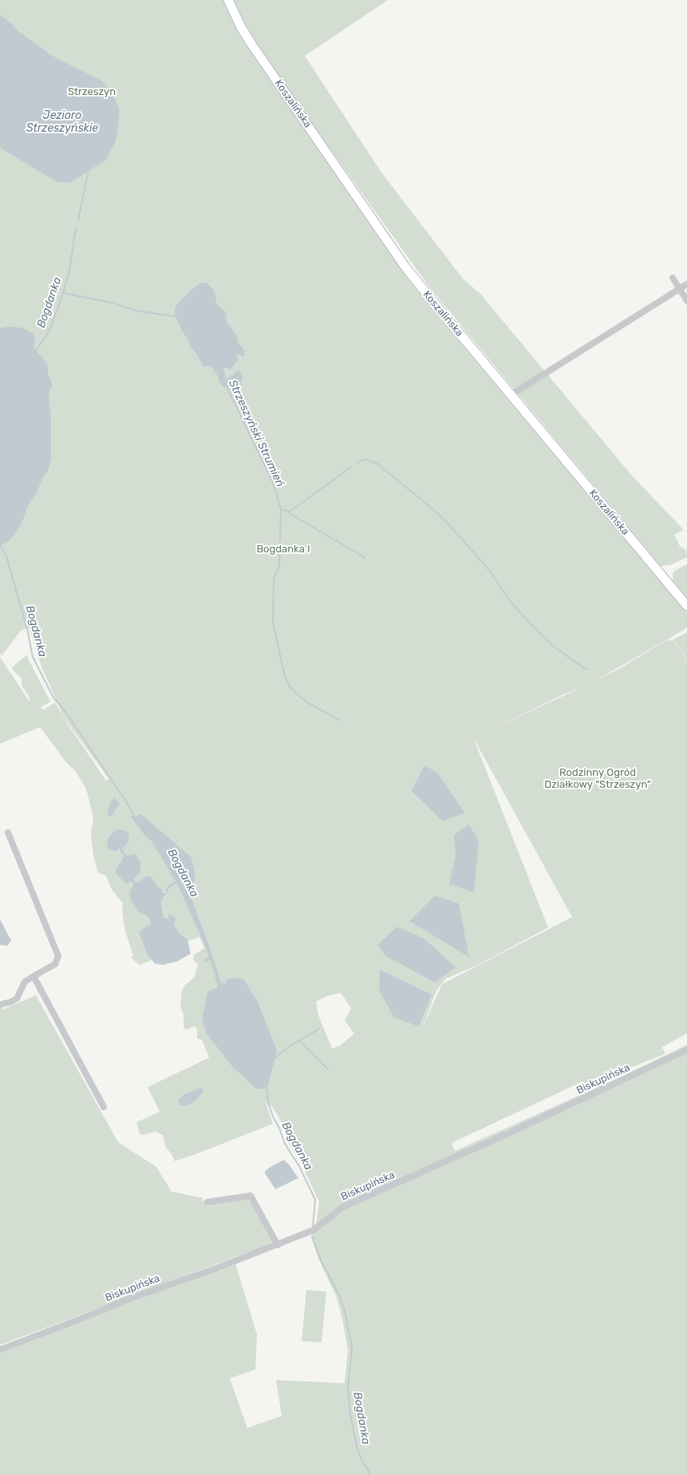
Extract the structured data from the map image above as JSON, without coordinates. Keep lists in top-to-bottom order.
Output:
{
  "streets": {
    "street": ["Koszalińska", "Biskupińska"]
  },
  "water": ["Jezioro Strzeszyńskie", "Bogdanka", "Strzeszyński Strumień"],
  "parks": ["Strzeszyn", "Bogdanka I", "Rodzinny Ogród Działkowy \"Strzeszyn\""]
}
